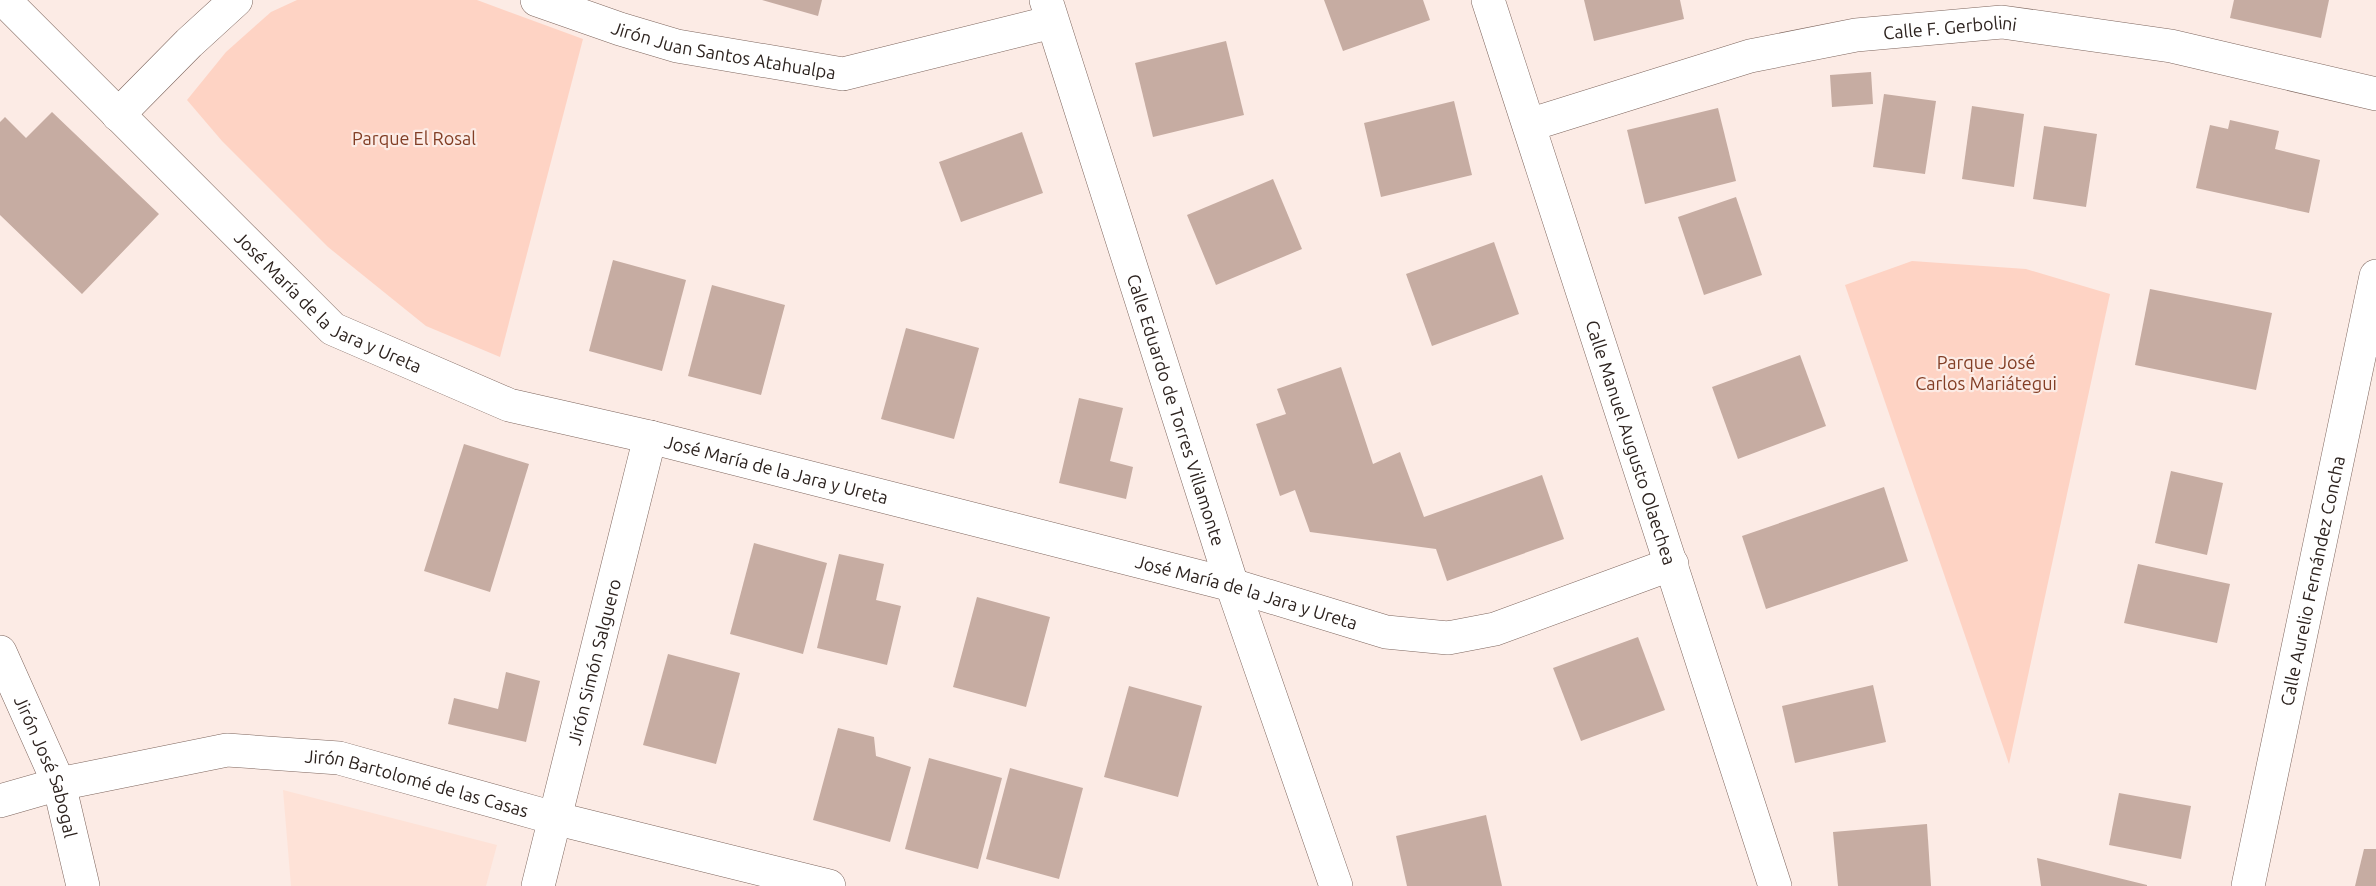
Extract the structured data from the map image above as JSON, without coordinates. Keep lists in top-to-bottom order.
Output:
{
  "streets": {
    "street": [
      "Calle F. Gerbolini",
      "Jirón Juan Santos Atahualpa",
      "José María de la Jara y Ureta",
      "Calle Eduardo de Torres Villamonte",
      "Calle Manuel Augusto Olaechea",
      "Calle Aurelio Fernández Concha",
      "Jirón Simón Salguero",
      "Jirón José Sabogal",
      "Jirón Bartolomé de las Casas"
    ]
  },
  "crossings": [
    ["Calle F. Gerbolini", "Calle Manuel Augusto Olaechea"],
    ["Jirón Juan Santos Atahualpa", "Calle Eduardo de Torres Villamonte"],
    ["José María de la Jara y Ureta", "Calle Eduardo de Torres Villamonte"],
    ["José María de la Jara y Ureta", "Calle Manuel Augusto Olaechea"],
    ["José María de la Jara y Ureta", "Jirón Simón Salguero"],
    ["Jirón Simón Salguero", "Jirón Bartolomé de las Casas"],
    ["Jirón José Sabogal", "Jirón Bartolomé de las Casas"]
  ],
  "parks": ["Parque El Rosal", "Parque José Carlos Mariátegui"]
}
